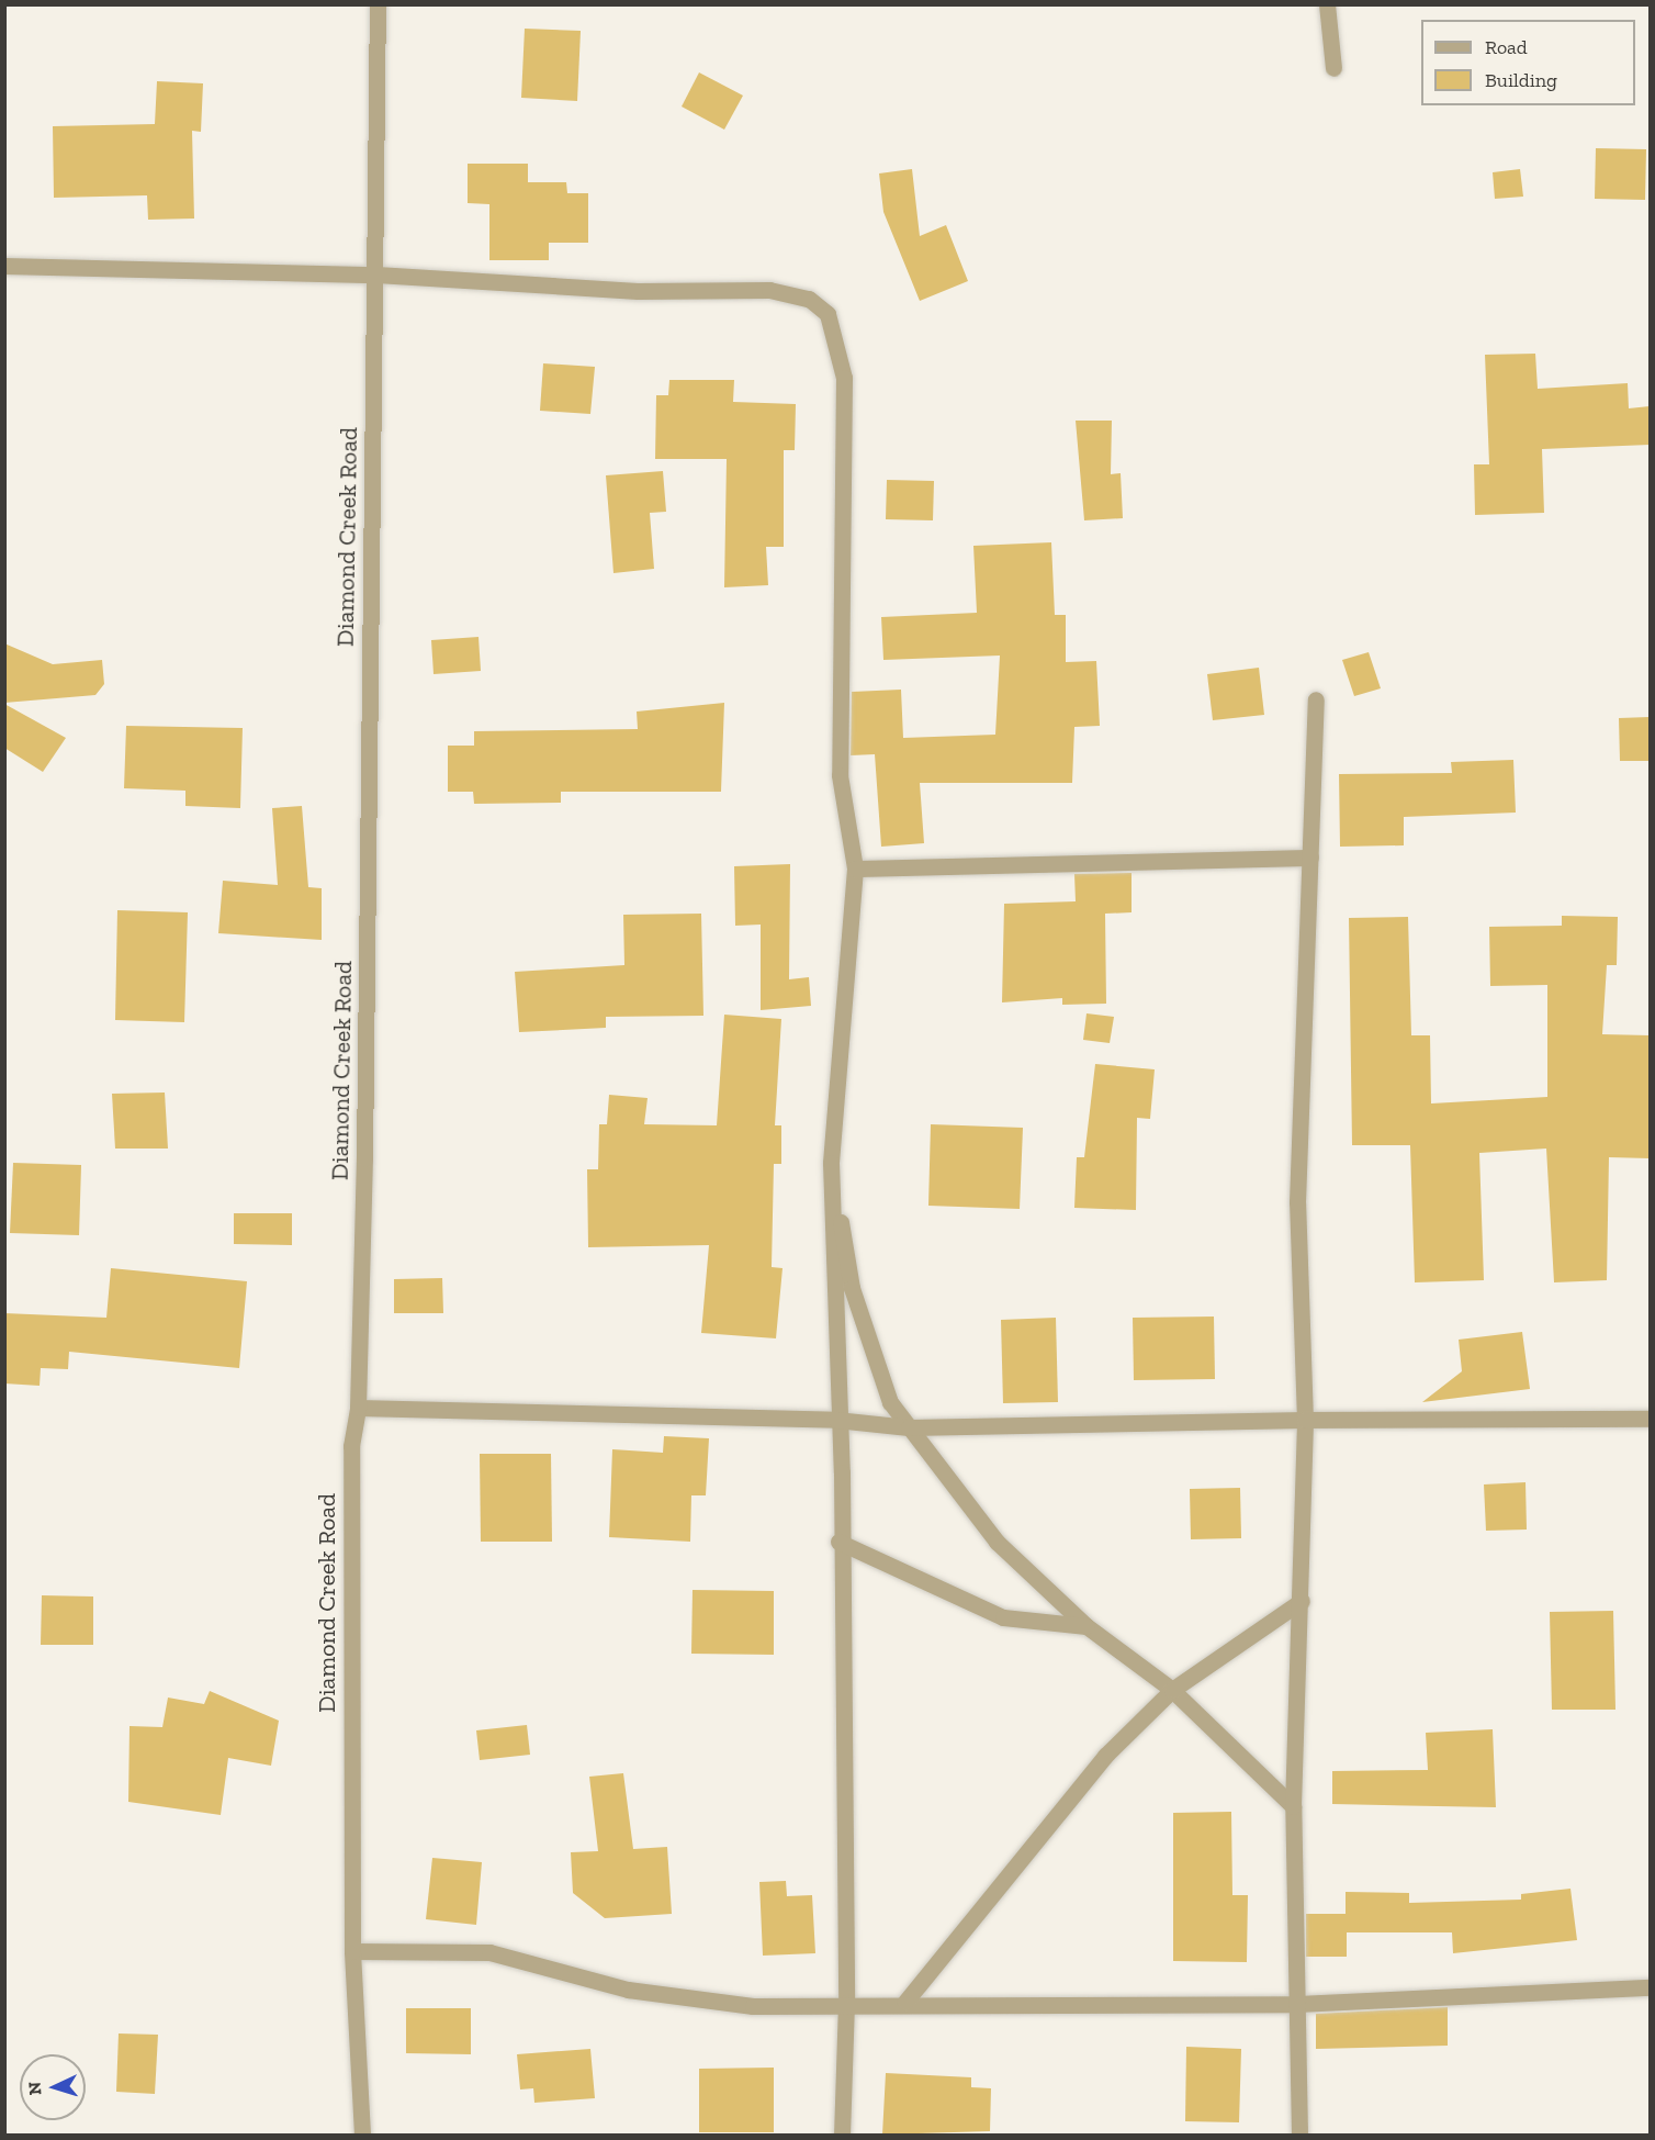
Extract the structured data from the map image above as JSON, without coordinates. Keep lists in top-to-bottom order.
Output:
{
  "streets": {
    "street": ["Diamond Creek Road"]
  },
  "legend": ["Road", "Building"],
  "north": "left"
}
